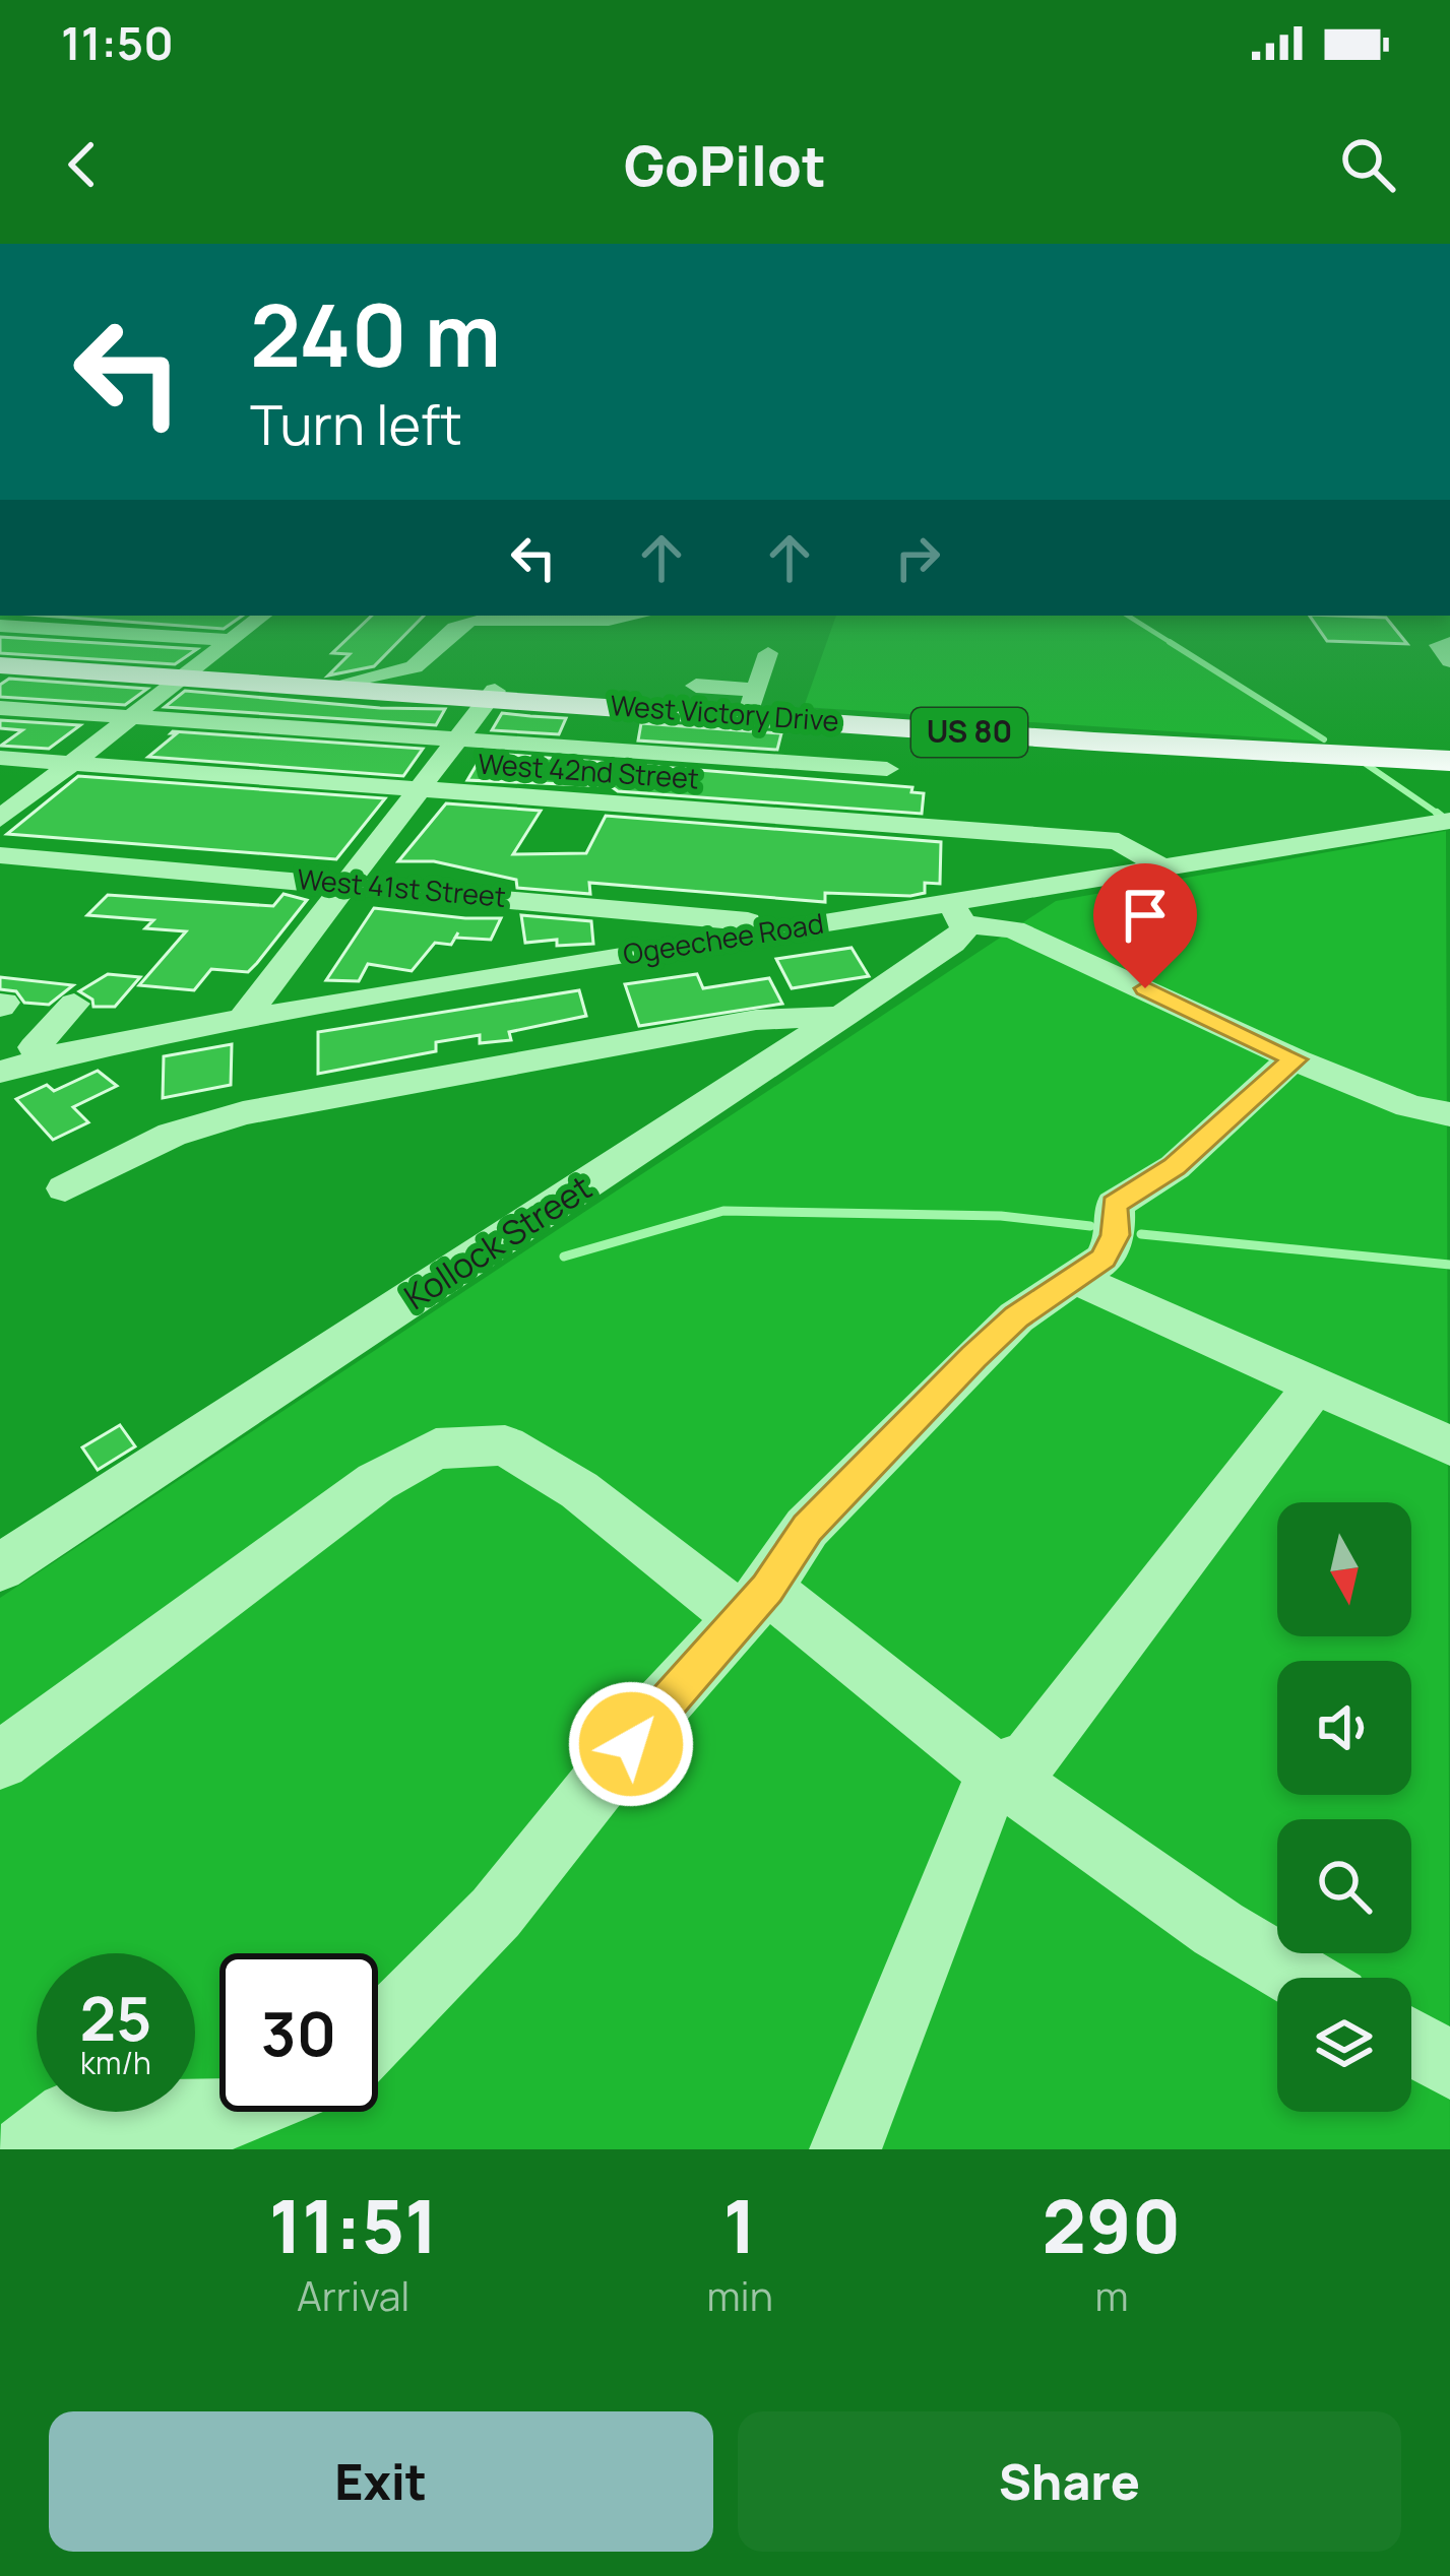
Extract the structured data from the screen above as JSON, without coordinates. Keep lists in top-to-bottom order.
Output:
{
  "streets": {
    "main road": ["West Victory Drive", "US 80"],
    "street": [
      "West 42nd Street",
      "West 41st Street",
      "Ogeechee Road",
      "Kollock Street"
    ]
  },
  "crossings": [
    ["West 42nd Street", "Ogeechee Road"],
    ["West 41st Street", "Ogeechee Road"],
    ["Ogeechee Road", "Kollock Street"]
  ],
  "north": "bottom",
  "page": {
    "status": "11:50",
    "header": "GoPilot",
    "turn": ["240 m", "Turn left"],
    "speed": "25 km/h",
    "limit": "30",
    "eta": [
      "11:51",
      "Arrival",
      "1",
      "min",
      "290",
      "m"
    ],
    "buttons": ["Exit", "Share"]
  }
}
